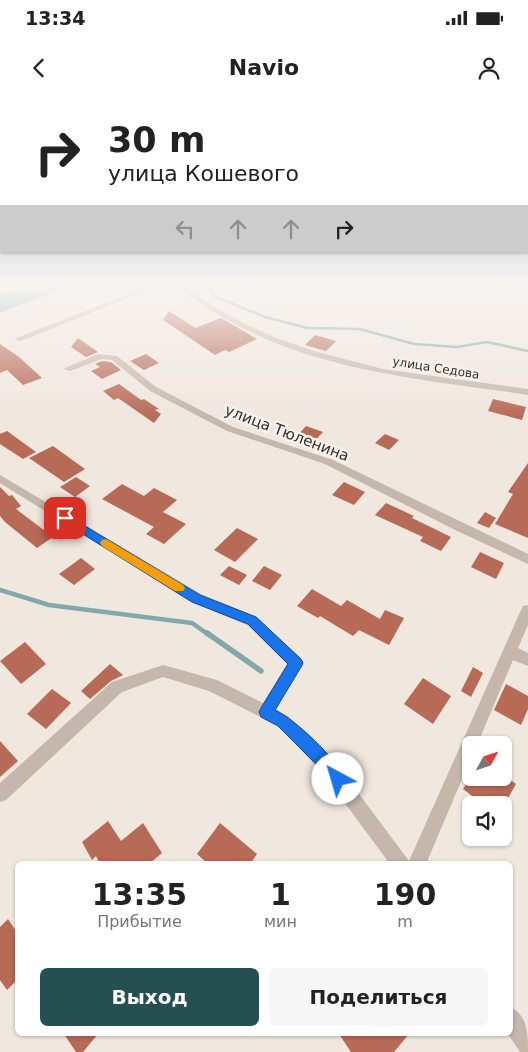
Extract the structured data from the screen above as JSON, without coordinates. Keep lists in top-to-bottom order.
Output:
{
  "streets": {
    "street": ["улица Седова", "улица Тюленина"]
  },
  "north": "top right",
  "page": {
    "status": "13:34",
    "header": "Navio",
    "turn": ["30 m", "улица Кошевого"],
    "eta": [
      "13:35",
      "Прибытие",
      "1",
      "мин",
      "190",
      "m"
    ],
    "buttons": ["Выход", "Поделиться"]
  }
}
